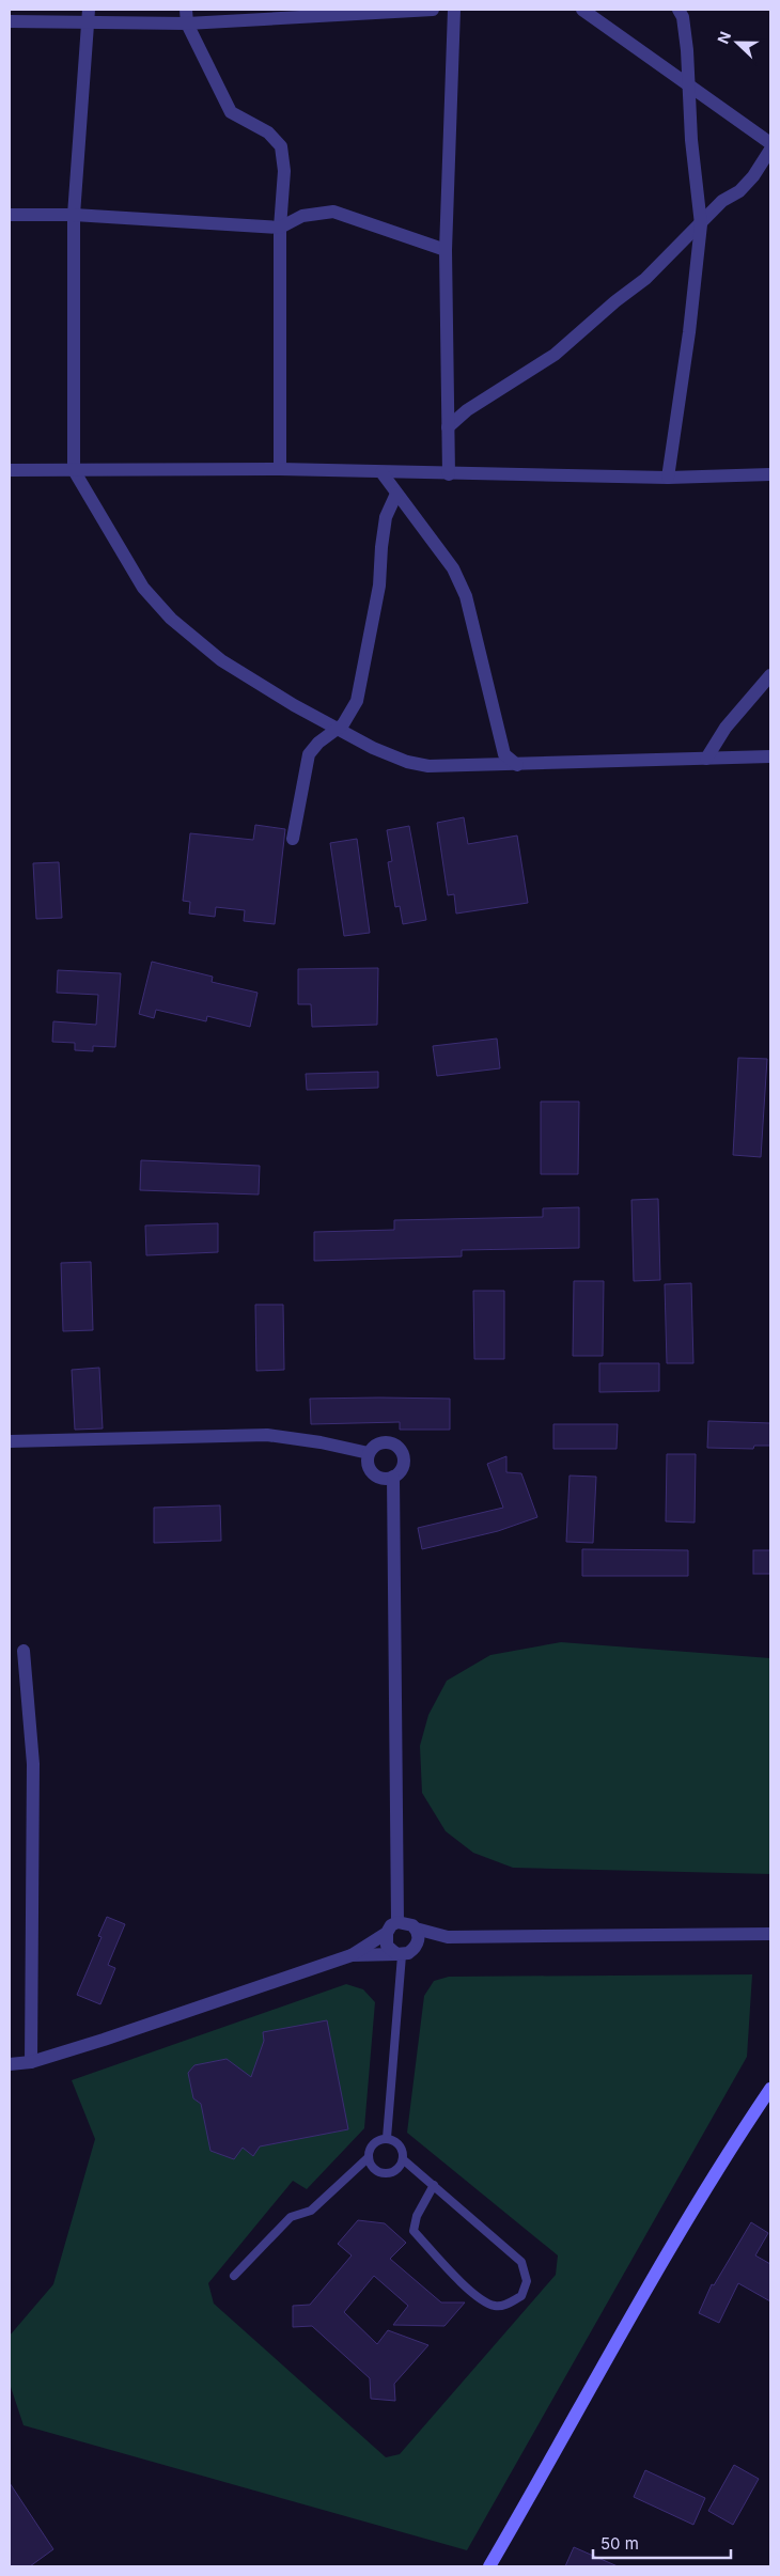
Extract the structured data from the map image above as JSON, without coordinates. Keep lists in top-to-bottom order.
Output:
{
  "scale_bar": "50 m",
  "north": "left"
}
